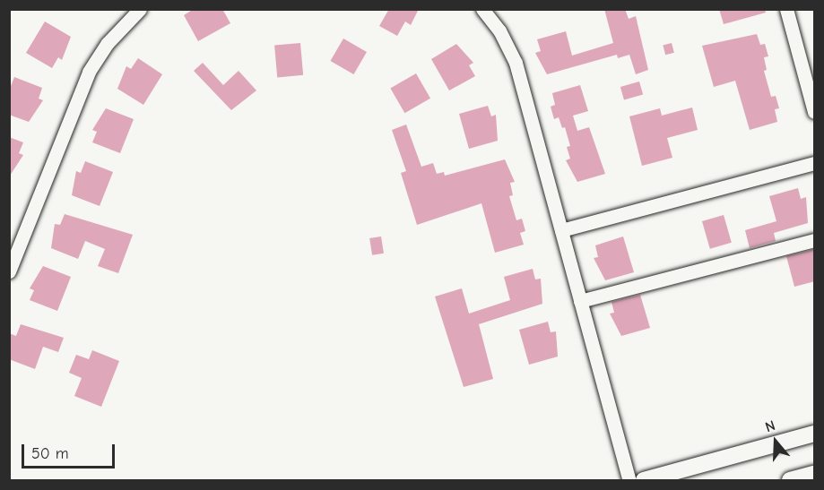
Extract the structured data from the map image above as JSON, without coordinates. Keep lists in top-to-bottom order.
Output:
{
  "scale_bar": "50 m",
  "north": "top"
}
